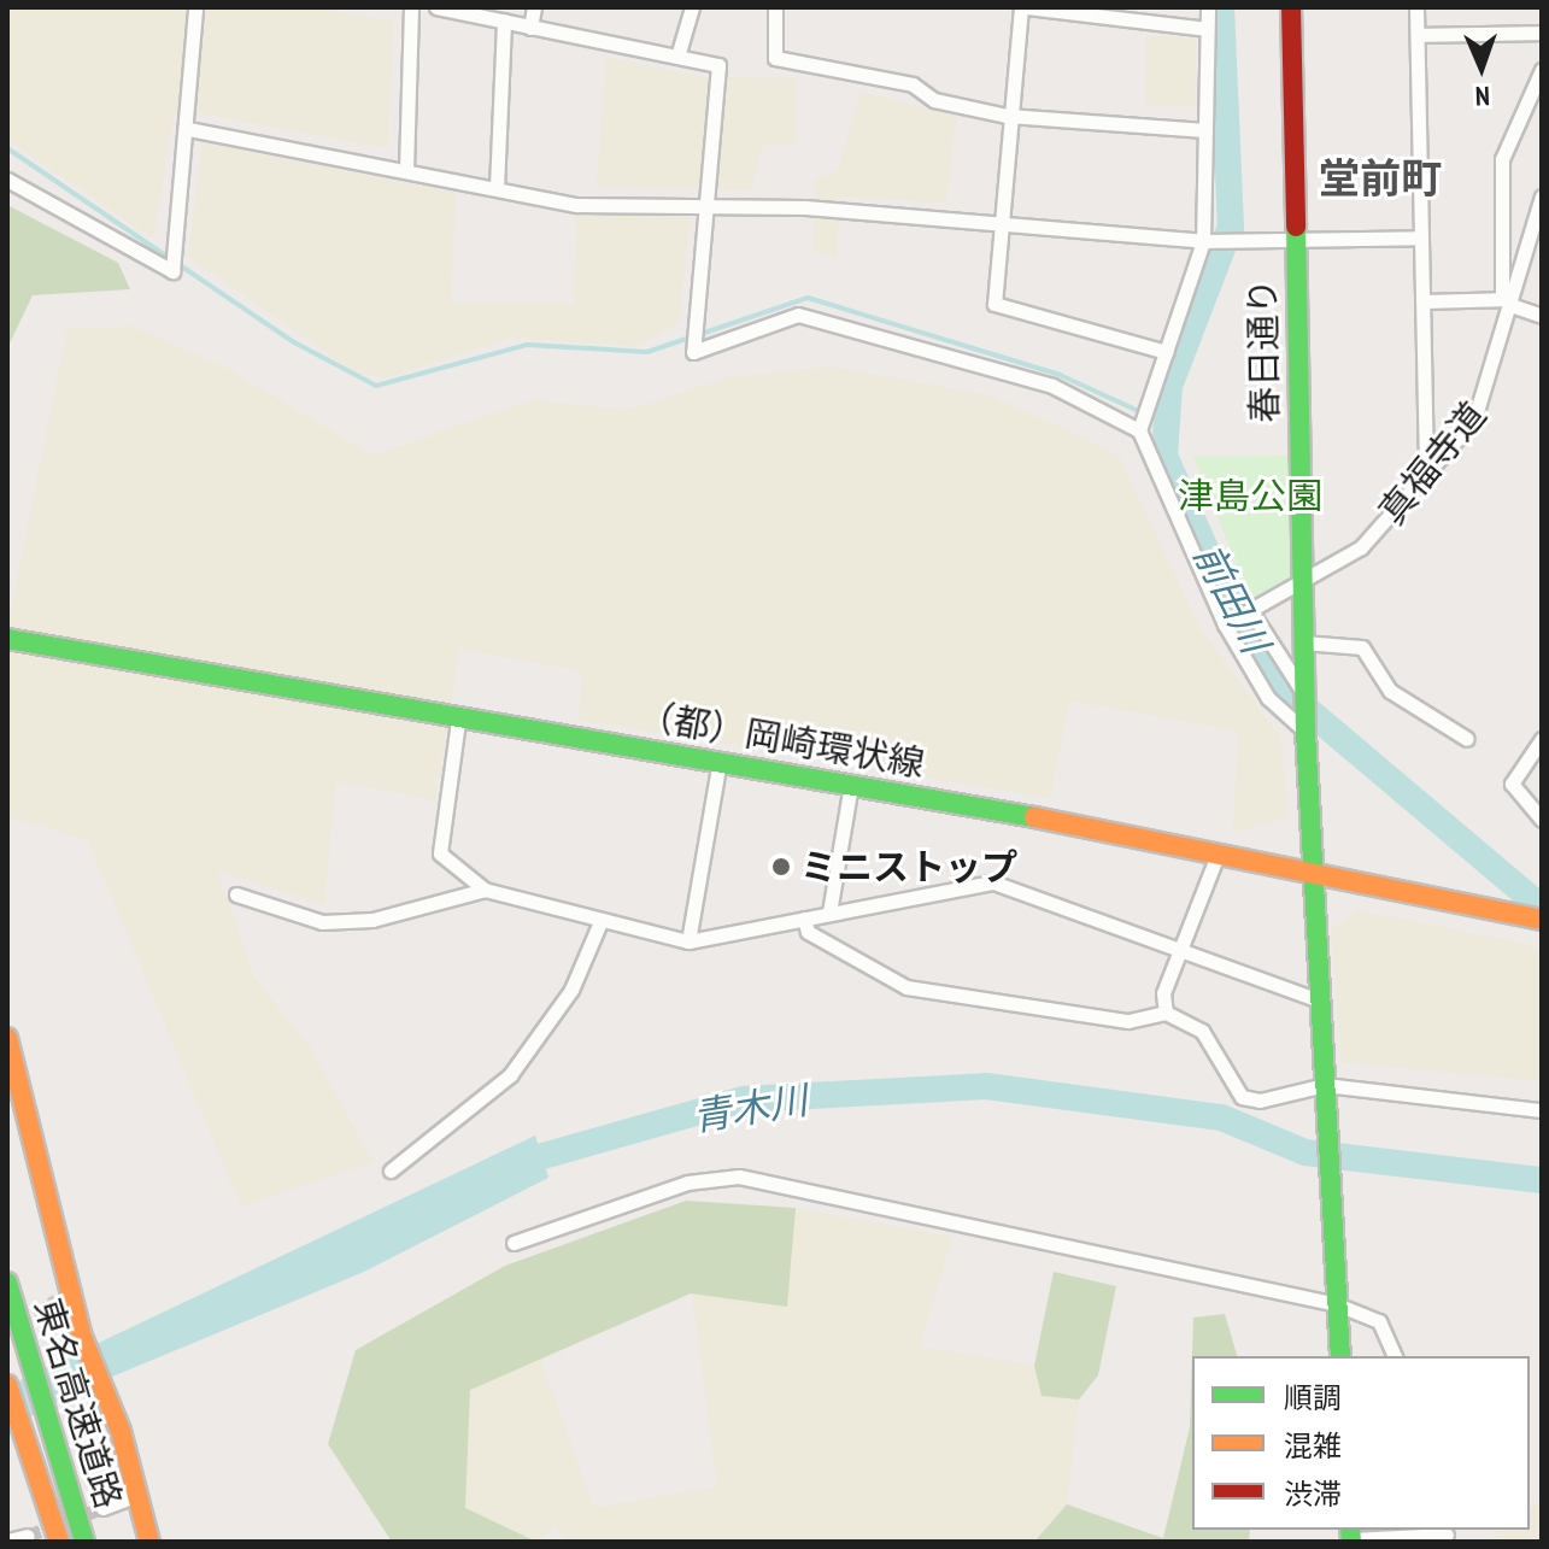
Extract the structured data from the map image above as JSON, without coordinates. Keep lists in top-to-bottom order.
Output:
{
  "streets": {
    "main road": ["春日通り", "（都）岡崎環状線", "東名高速道路"],
    "street": ["真福寺道"]
  },
  "crossings": [
    ["春日通り", "真福寺道"]
  ],
  "districts": ["堂前町"],
  "water": ["前田川", "青木川"],
  "parks": ["津島公園"],
  "places": ["ミニストップ"],
  "legend": ["順調", "混雑", "渋滞"],
  "north": "bottom"
}
